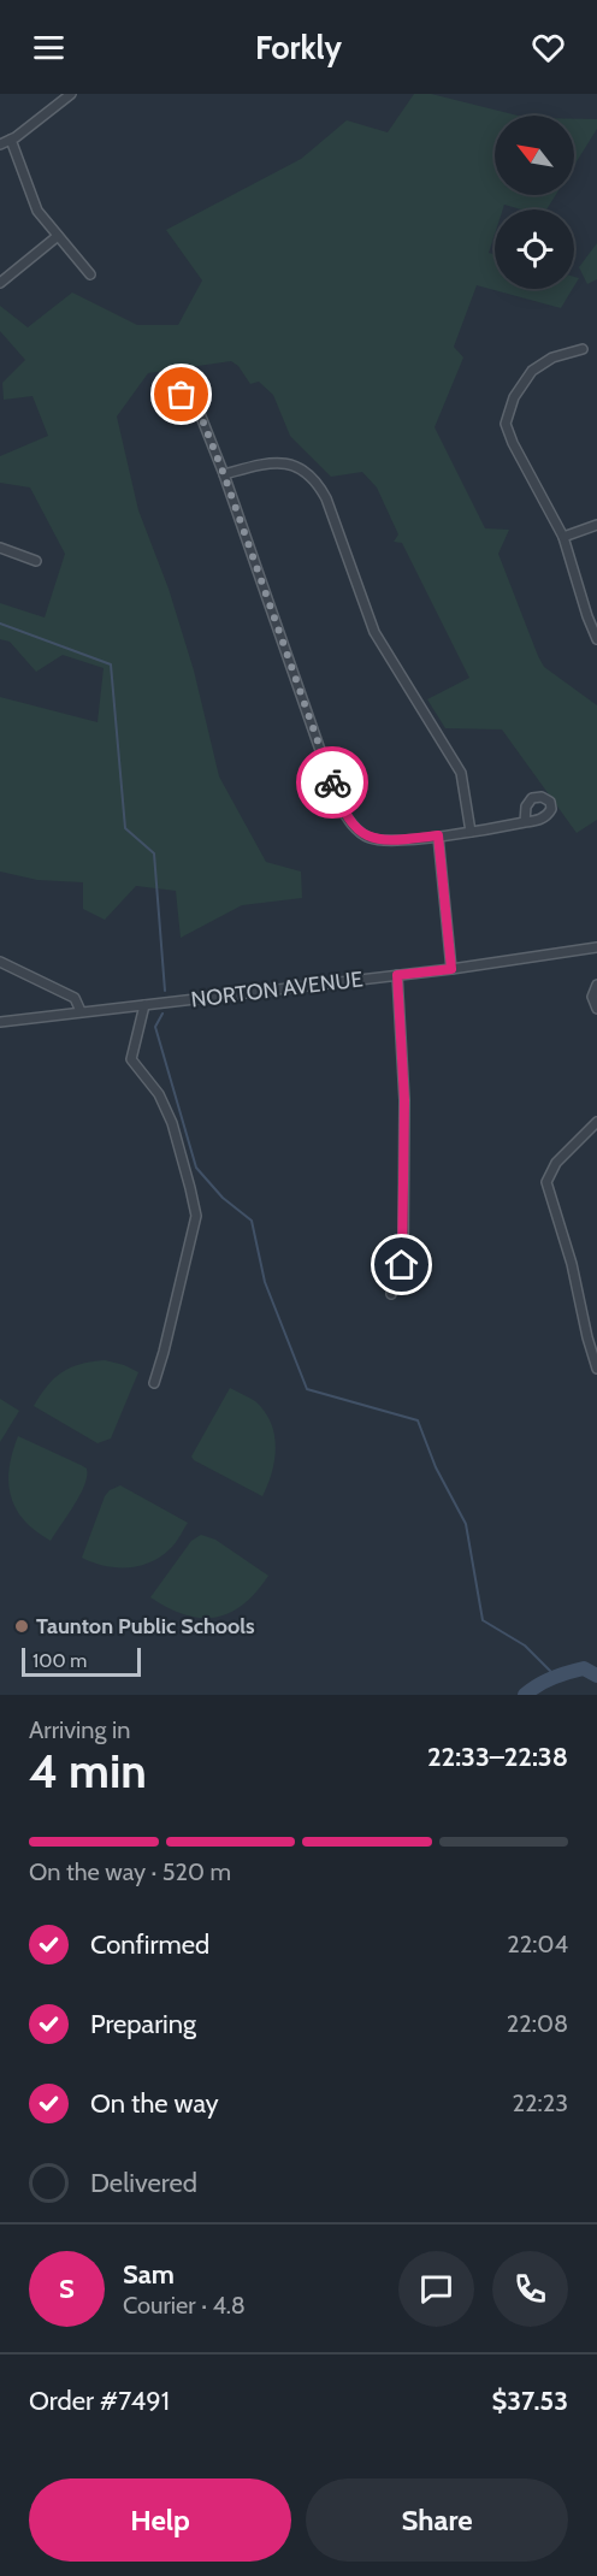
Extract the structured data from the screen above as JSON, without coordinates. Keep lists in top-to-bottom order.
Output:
{
  "streets": {
    "street": ["NORTON AVENUE"]
  },
  "places": ["Taunton Public Schools"],
  "scale_bar": "100 m",
  "north": "top left",
  "page": {
    "header": "Forkly",
    "scale": "100 m",
    "heading": ["4 min", "Arriving in", "22:33–22:38"],
    "panel": [
      "Sam",
      "Courier · 4.8",
      "Order #7491",
      "$37.53"
    ],
    "bar": "On the way · 520 m",
    "list": [
      ["Confirmed", "22:04"],
      ["Preparing", "22:08"],
      ["On the way", "22:23"],
      "Delivered"
    ],
    "round": "S",
    "buttons": ["Help", "Share"]
  }
}
